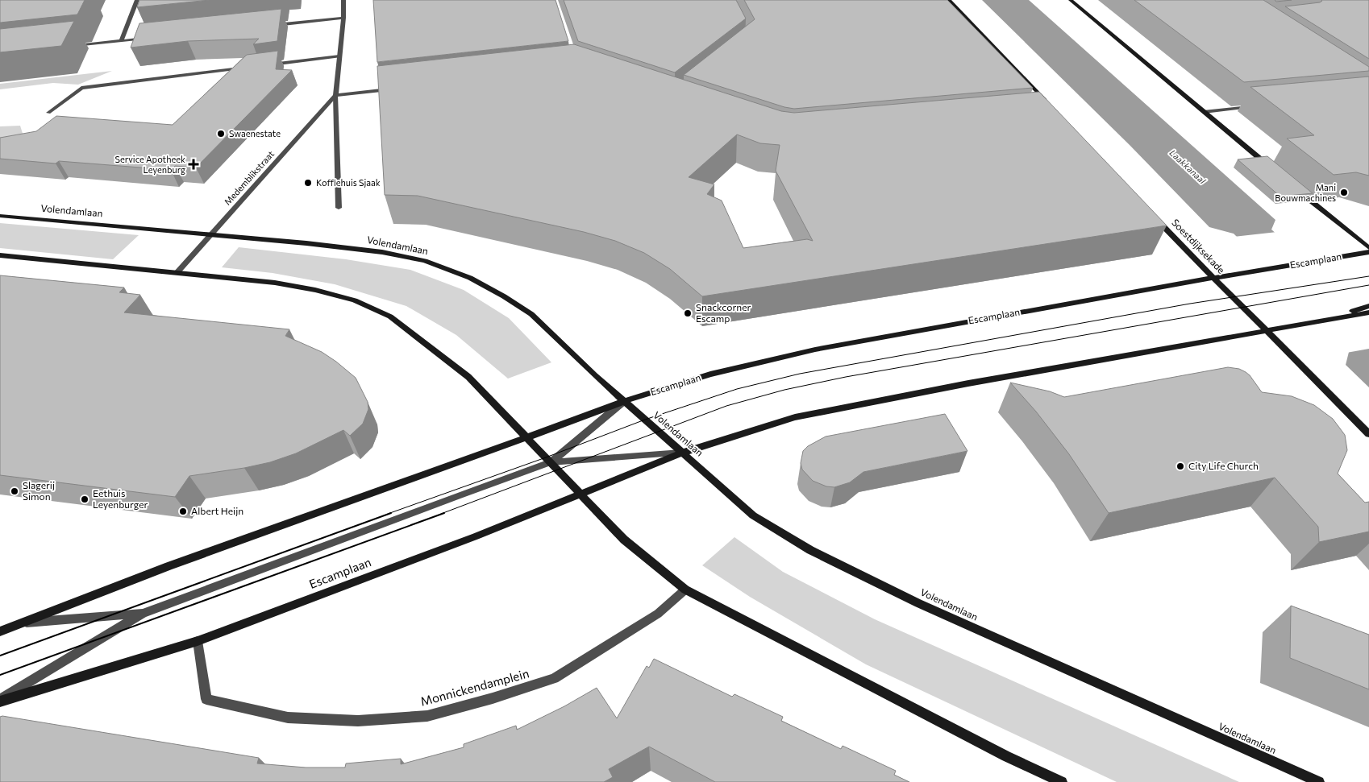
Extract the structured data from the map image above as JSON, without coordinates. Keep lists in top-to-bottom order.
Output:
{
  "streets": {
    "street": [
      "Medemblikstraat",
      "Volendamlaan",
      "Soestdijksekade",
      "Escamplaan",
      "Monnickendamplein"
    ]
  },
  "crossings": [
    ["Medemblikstraat", "Volendamlaan"],
    ["Volendamlaan", "Escamplaan"],
    ["Soestdijksekade", "Escamplaan"],
    ["Escamplaan", "Monnickendamplein"]
  ],
  "water": ["Laakkanaal"],
  "places": {
    "other": [
      "Swaenestate",
      "Koffiehuis Sjaak",
      "Mani Bouwmachines",
      "Snackcorner Escamp",
      "City Life Church",
      "Slagerij Simon",
      "Eethuis Leyenburger",
      "Albert Heijn"
    ],
    "health": ["Service Apotheek Leyenburg"]
  }
}
